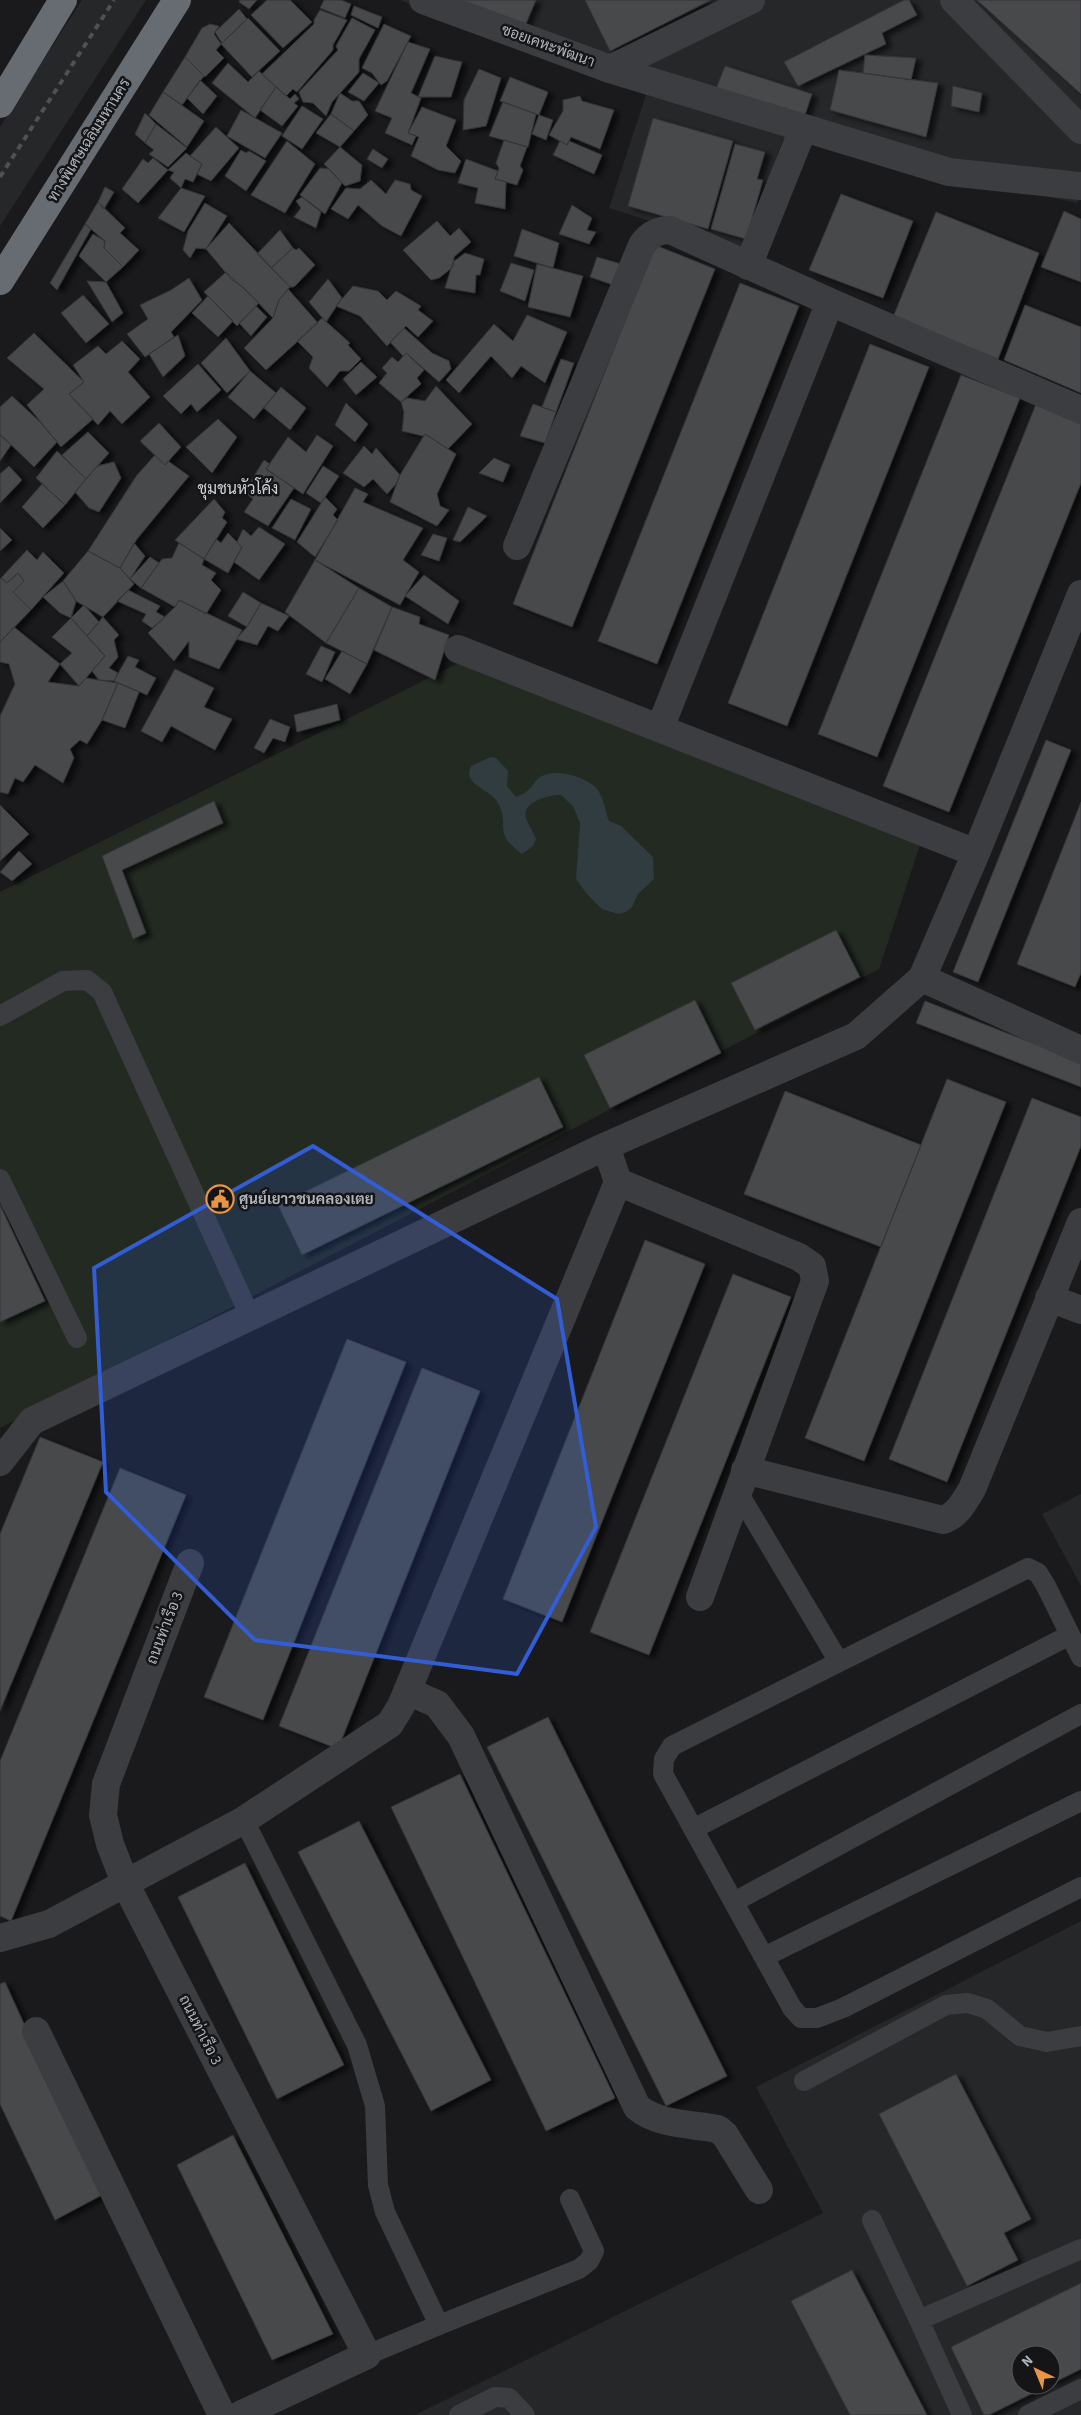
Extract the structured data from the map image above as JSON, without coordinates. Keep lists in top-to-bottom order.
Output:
{
  "streets": {
    "highway": ["ทางพิเศษเฉลิมมหานคร"],
    "street": ["ซอยเคหะพัฒนา", "ถนนท่าเรือ 3"]
  },
  "districts": ["ชุมชนหัวโค้ง"],
  "places": {
    "public building": ["ศูนย์เยาวชนคลองเตย"]
  },
  "north": "top left"
}
